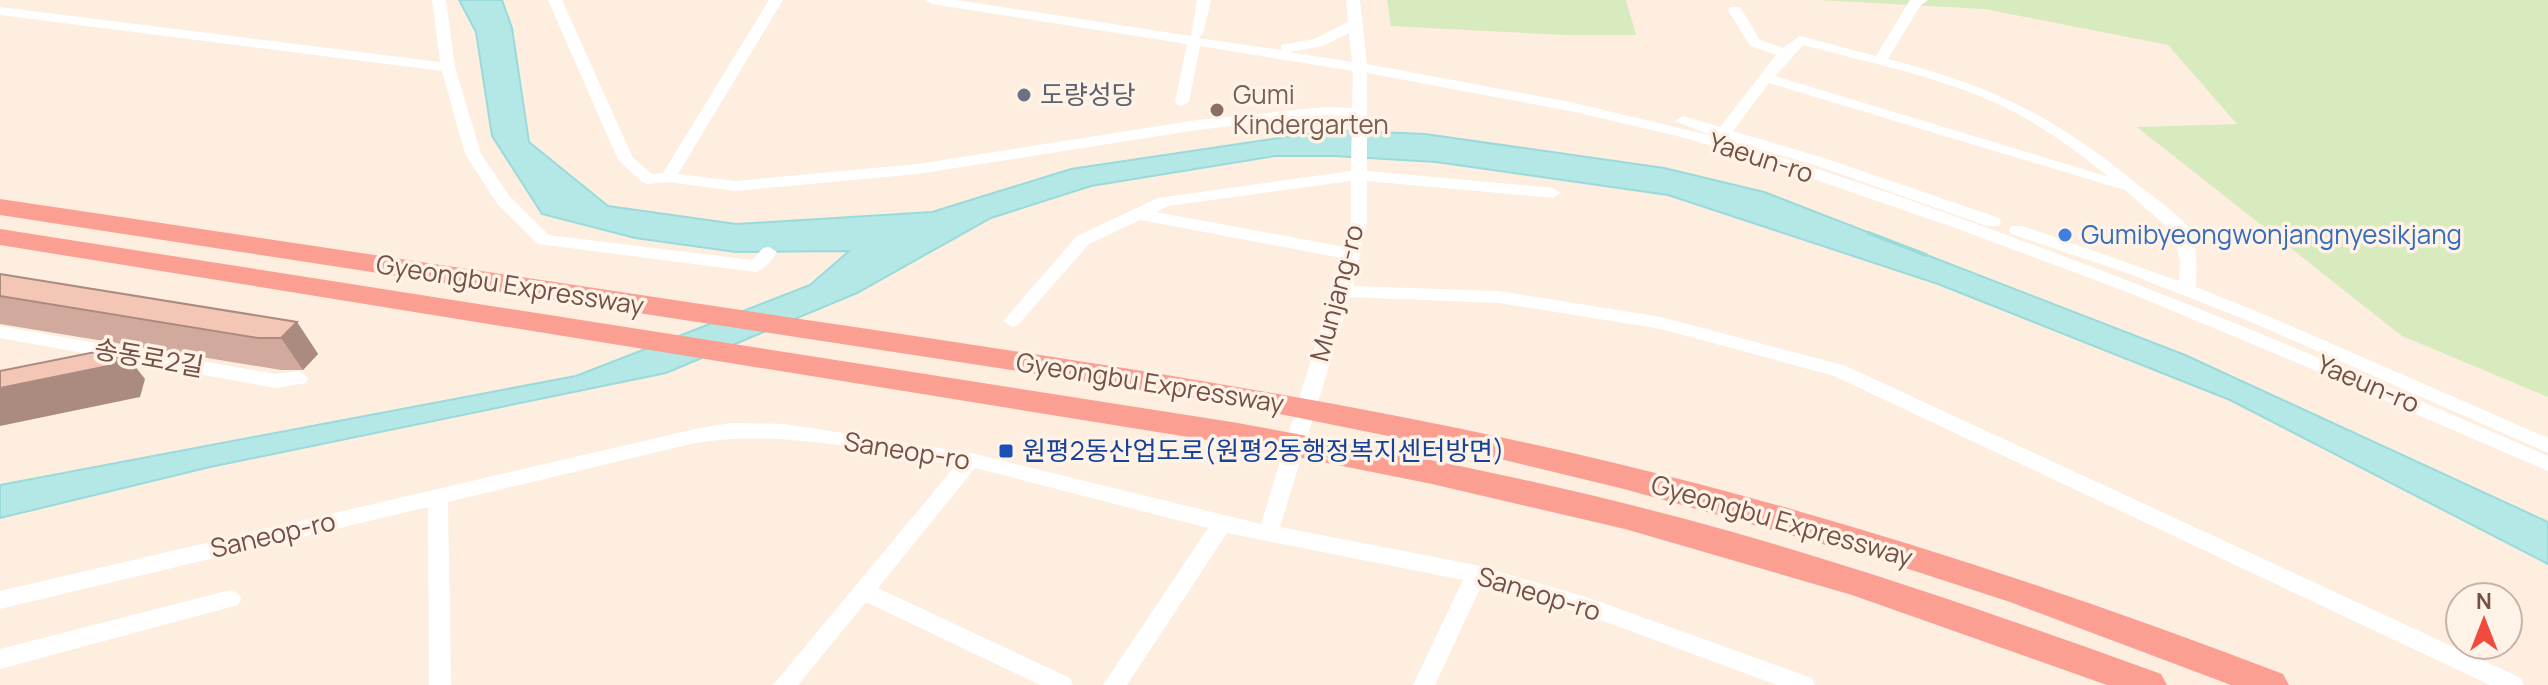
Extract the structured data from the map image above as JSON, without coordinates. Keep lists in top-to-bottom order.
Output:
{
  "streets": {
    "highway": ["Gyeongbu Expressway"],
    "street": [
      "Yaeun-ro",
      "Munjang-ro",
      "송동로2길",
      "Saneop-ro"
    ]
  },
  "crossings": [
    ["Yaeun-ro", "Munjang-ro"],
    ["Munjang-ro", "Saneop-ro"]
  ],
  "places": {
    "other": ["도량성당", "Gumi Kindergarten", "Gumibyeongwonjangnyesikjang"],
    "transit": ["원평2동산업도로(원평2동행정복지센터방면)"]
  },
  "north": "top"
}
